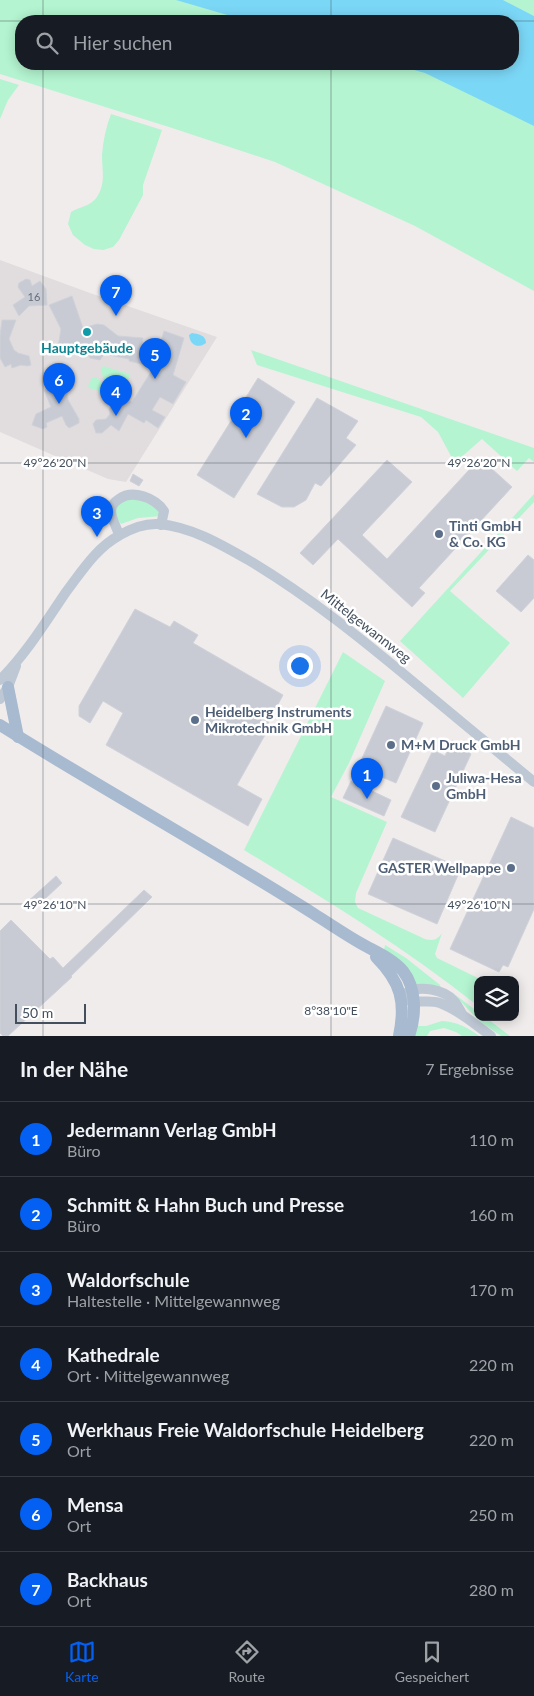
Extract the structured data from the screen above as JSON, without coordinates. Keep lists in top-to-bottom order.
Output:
{
  "streets": {
    "street": ["Mittelgewannweg"]
  },
  "places": [
    "Hauptgebäude",
    "Tinti GmbH & Co. KG",
    "Heidelberg Instruments Mikrotechnik GmbH",
    "M+M Druck GmbH",
    "Juliwa-Hesa GmbH",
    "GASTER Wellpappe"
  ],
  "house_numbers": ["16"],
  "scale_bar": "50 m",
  "page": {
    "search": "Hier suchen",
    "pins": [
      "7",
      "5",
      "6",
      "4",
      "2",
      "3",
      "1"
    ],
    "scale": "50 m",
    "heading": ["In der Nähe", "7 Ergebnisse"],
    "list": [
      {
        "mark": "1",
        "name": "Jedermann Verlag GmbH",
        "note": "Büro",
        "value": "110 m"
      },
      {
        "mark": "2",
        "name": "Schmitt & Hahn Buch und Presse",
        "note": "Büro",
        "value": "160 m"
      },
      {
        "mark": "3",
        "name": "Waldorfschule",
        "note": "Haltestelle · Mittelgewannweg",
        "value": "170 m"
      },
      {
        "mark": "4",
        "name": "Kathedrale",
        "note": "Ort · Mittelgewannweg",
        "value": "220 m"
      },
      {
        "mark": "5",
        "name": "Werkhaus Freie Waldorfschule Heidelberg",
        "note": "Ort",
        "value": "220 m"
      },
      {
        "mark": "6",
        "name": "Mensa",
        "note": "Ort",
        "value": "250 m"
      },
      {
        "mark": "7",
        "name": "Backhaus",
        "note": "Ort",
        "value": "280 m"
      }
    ],
    "nav": ["Karte", "Route", "Gespeichert"]
  },
  "coordinates": ["49°26'20\"N", "49°26'10\"N", "8°38'10\"E"]
}
